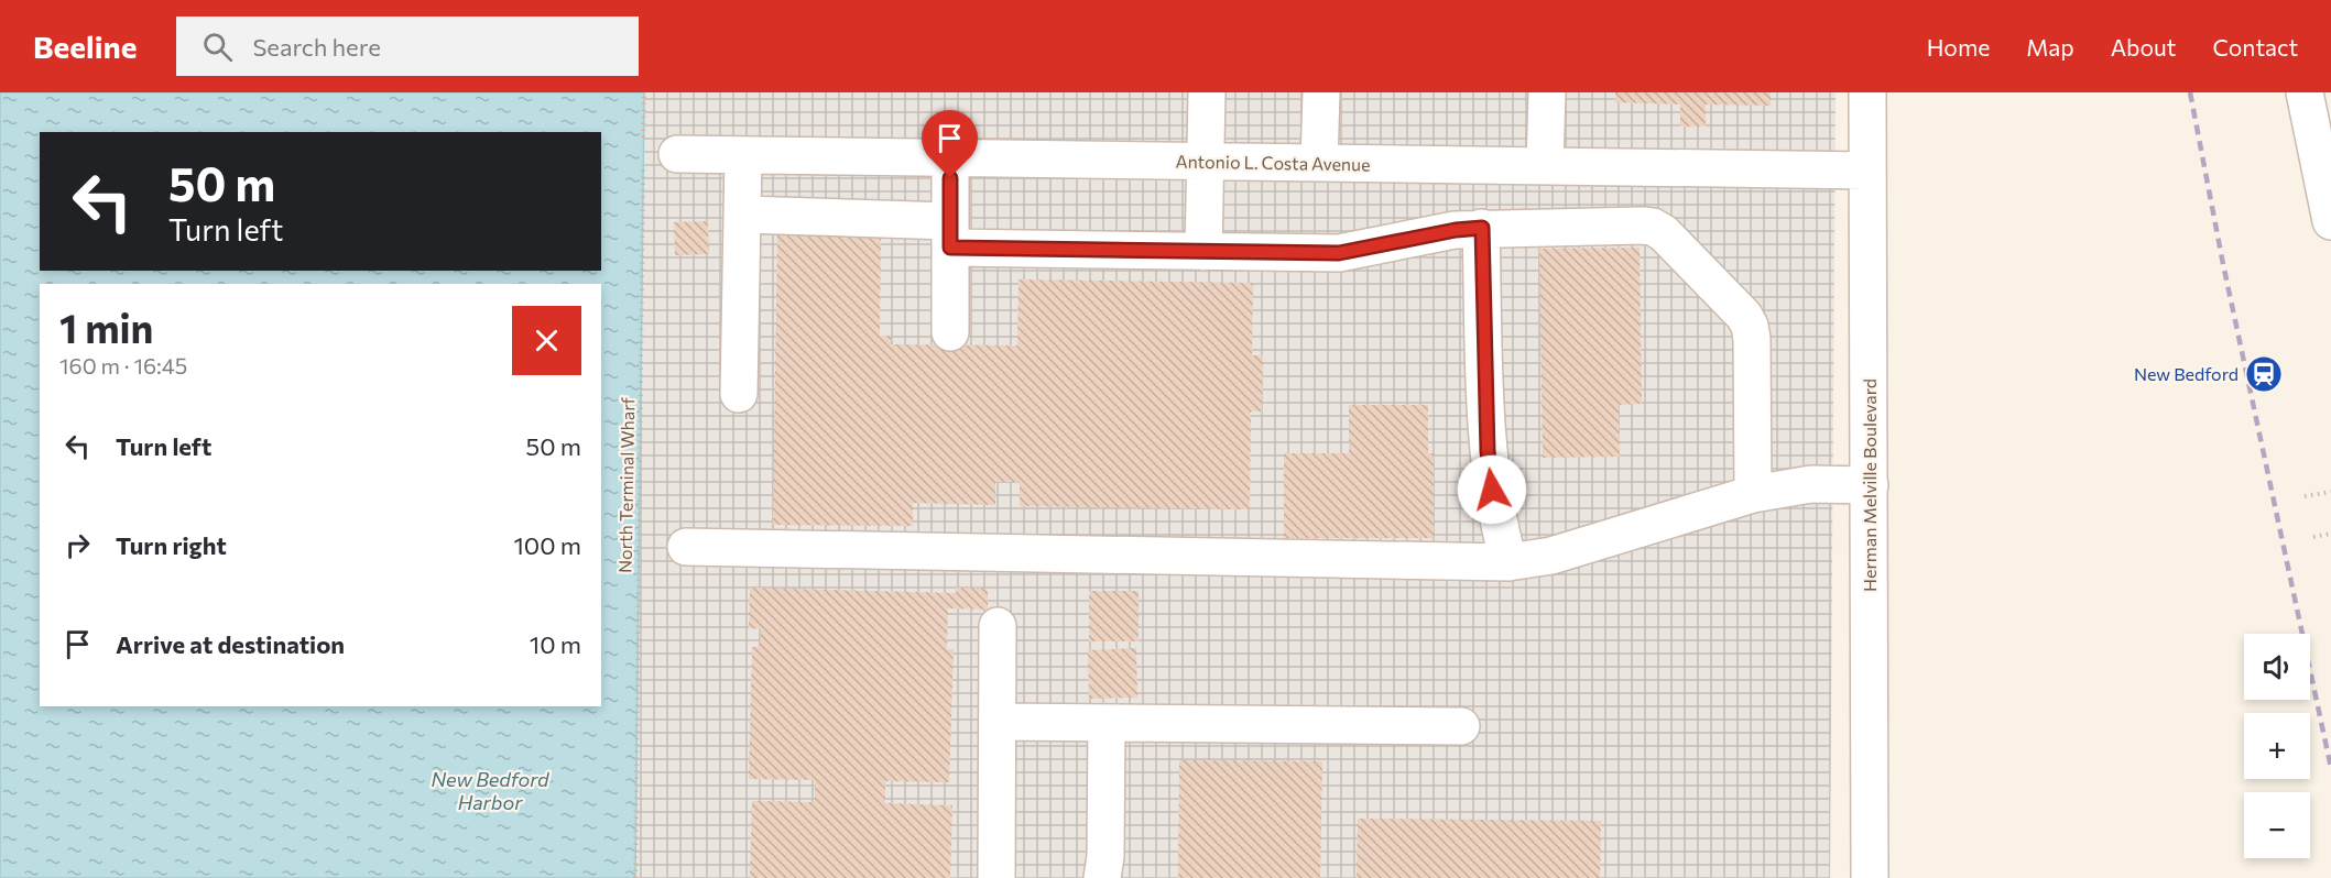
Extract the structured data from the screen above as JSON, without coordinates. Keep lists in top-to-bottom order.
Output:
{
  "streets": {
    "street": ["Antonio L. Costa Avenue", "Herman Melville Boulevard"],
    "path": ["North Terminal Wharf"]
  },
  "crossings": [
    ["Antonio L. Costa Avenue", "North Terminal Wharf"],
    ["Antonio L. Costa Avenue", "Herman Melville Boulevard"]
  ],
  "water": ["New Bedford Harbor"],
  "places": {
    "station": ["New Bedford"]
  },
  "page": {
    "header": "Beeline",
    "search": "Search here",
    "nav": [
      "Home",
      "Map",
      "About",
      "Contact"
    ],
    "turn": ["50 m", "Turn left"],
    "heading": ["1 min", "160 m · 16:45"],
    "list": [
      {
        "name": "Turn left",
        "value": "50 m"
      },
      {
        "name": "Turn right",
        "value": "100 m"
      },
      {
        "name": "Arrive at destination",
        "value": "10 m"
      }
    ],
    "map_buttons": ["+", "−"]
  }
}
